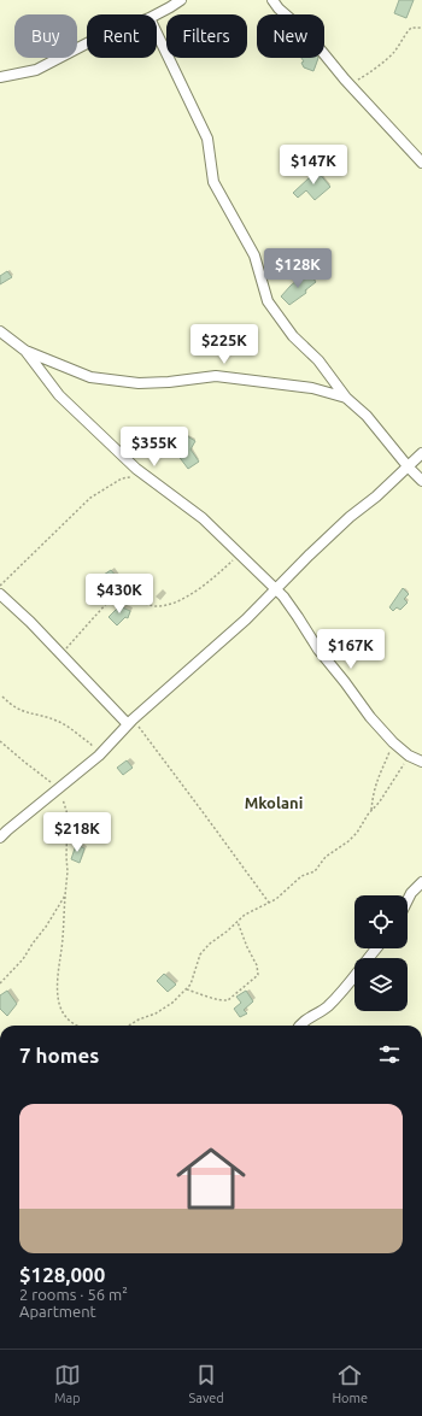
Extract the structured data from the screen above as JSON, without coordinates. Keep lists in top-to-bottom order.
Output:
{
  "districts": ["Mkolani"],
  "page": {
    "chip": [
      "Buy",
      "Rent",
      "Filters",
      "New"
    ],
    "price": [
      "$147K",
      "$128K",
      "$225K",
      "$355K",
      "$430K",
      "$167K",
      "$218K"
    ],
    "heading": "7 homes",
    "list": [
      {
        "name": "$128,000",
        "note": "2 rooms · 56 m² · Apartment"
      }
    ],
    "tabs": ["Map", "Saved", "Home"]
  }
}
